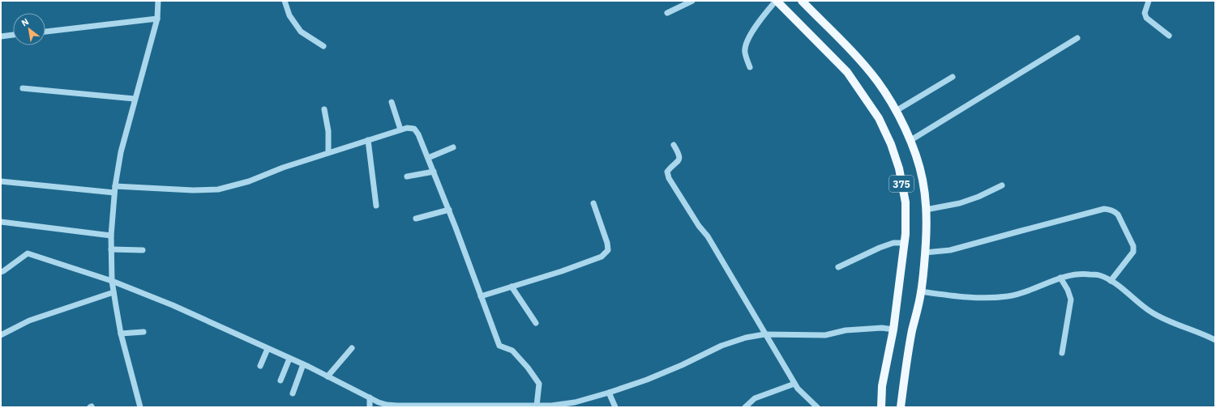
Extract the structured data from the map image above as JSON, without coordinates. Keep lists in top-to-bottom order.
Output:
{
  "streets": {
    "main road": ["375"]
  },
  "north": "top left"
}
